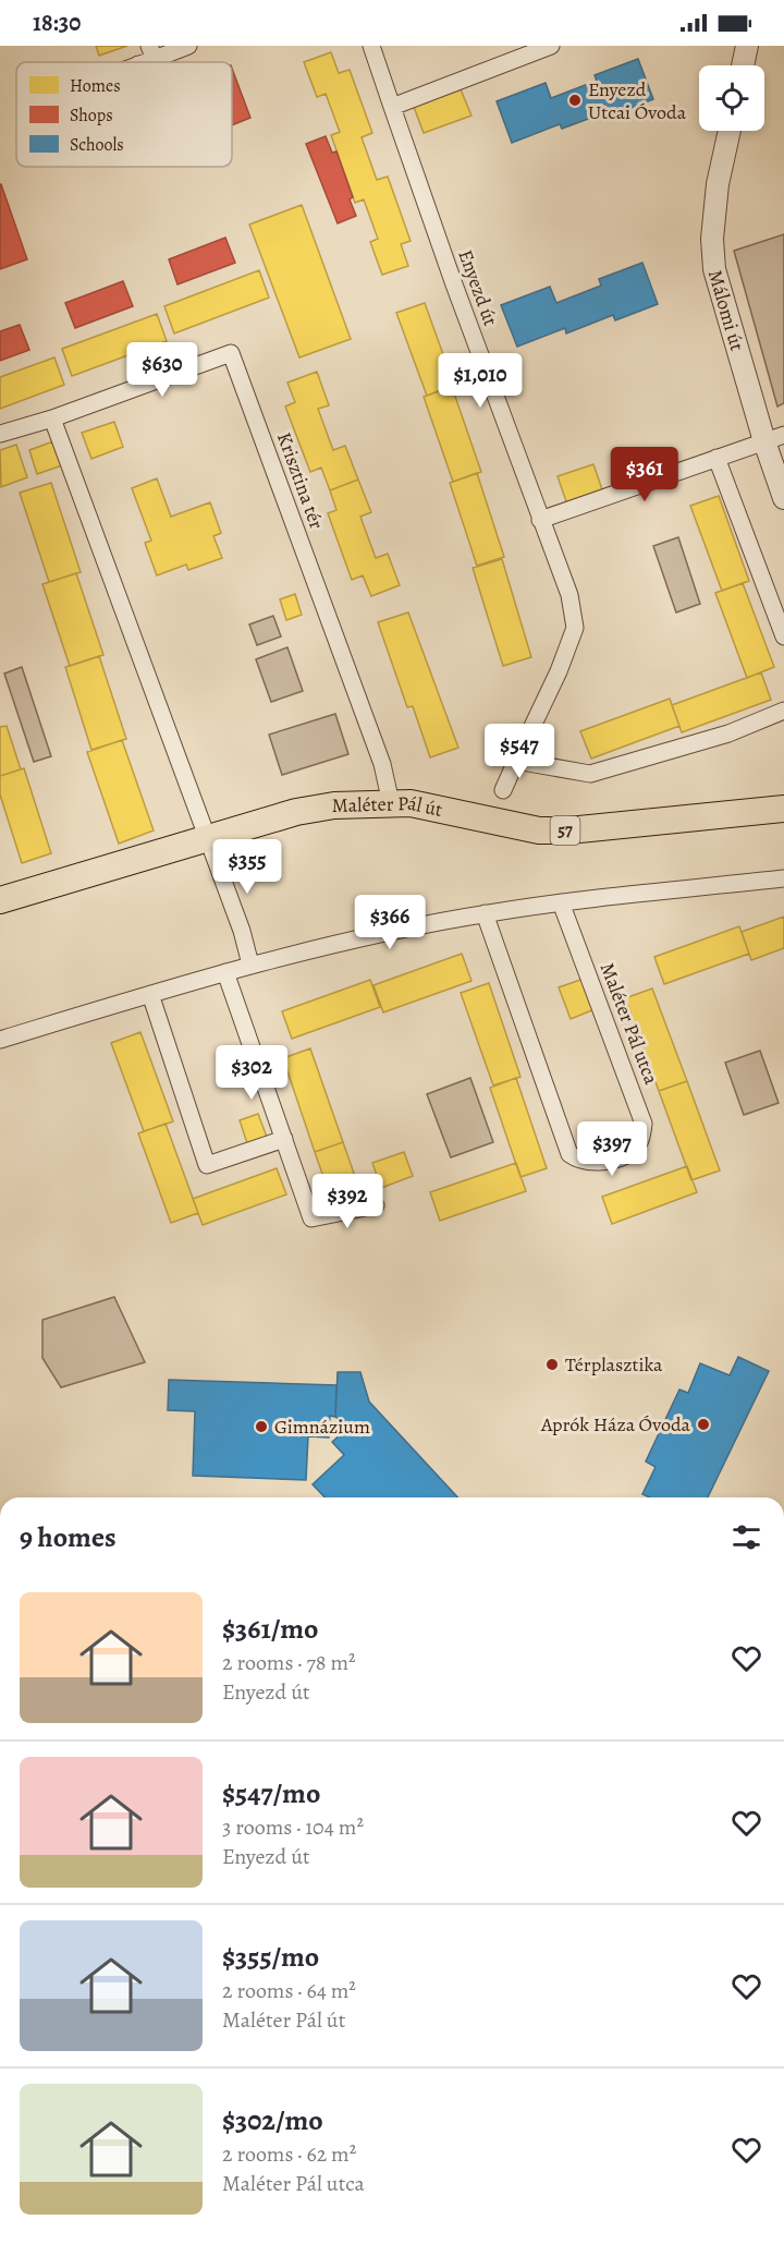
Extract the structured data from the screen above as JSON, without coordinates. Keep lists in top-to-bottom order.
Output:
{
  "streets": {
    "main road": ["Maléter Pál út", "57"],
    "street": [
      "Enyezd út",
      "Málomi út",
      "Krisztina tér",
      "Maléter Pál utca"
    ]
  },
  "crossings": [
    ["Krisztina tér", "Maléter Pál út"]
  ],
  "places": [
    "Enyezd Utcai Óvoda",
    "Térplasztika",
    "Aprók Háza Óvoda",
    "Gimnázium"
  ],
  "legend": ["Homes", "Shops", "Schools"],
  "page": {
    "status": "18:30",
    "price": [
      "$630",
      "$1,010",
      "$361",
      "$547",
      "$355",
      "$366",
      "$302",
      "$397",
      "$392"
    ],
    "heading": "9 homes",
    "list": [
      {
        "name": "$361/mo",
        "note": "2 rooms · 78 m² · Enyezd út"
      },
      {
        "name": "$547/mo",
        "note": "3 rooms · 104 m² · Enyezd út"
      },
      {
        "name": "$355/mo",
        "note": "2 rooms · 64 m² · Maléter Pál út"
      },
      {
        "name": "$302/mo",
        "note": "2 rooms · 62 m² · Maléter Pál utca"
      }
    ]
  }
}
